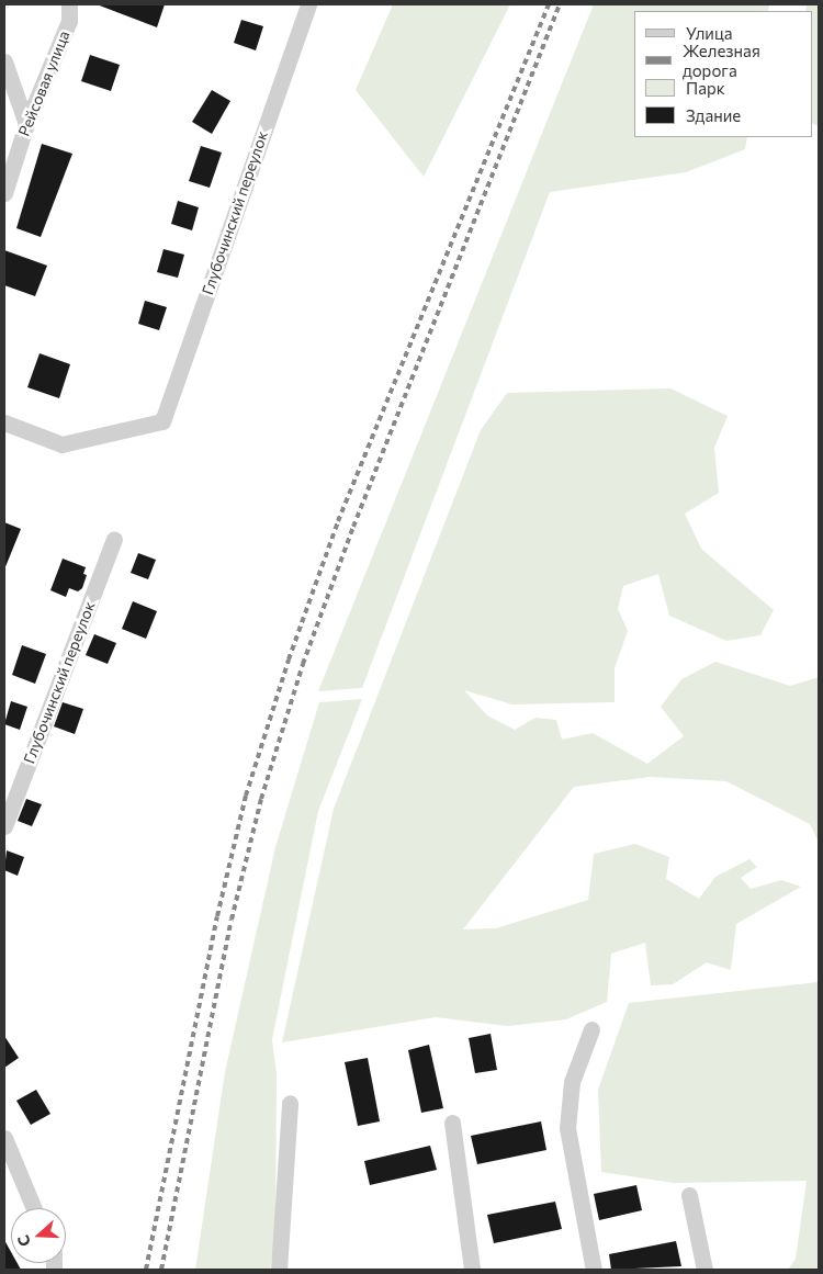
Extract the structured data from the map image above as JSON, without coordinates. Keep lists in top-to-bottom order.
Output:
{
  "streets": {
    "street": ["Рейсовая улица", "Глубочинский переулок"]
  },
  "legend": [
    "Улица",
    "Железная дорога",
    "Парк",
    "Здание"
  ],
  "north": "left"
}
